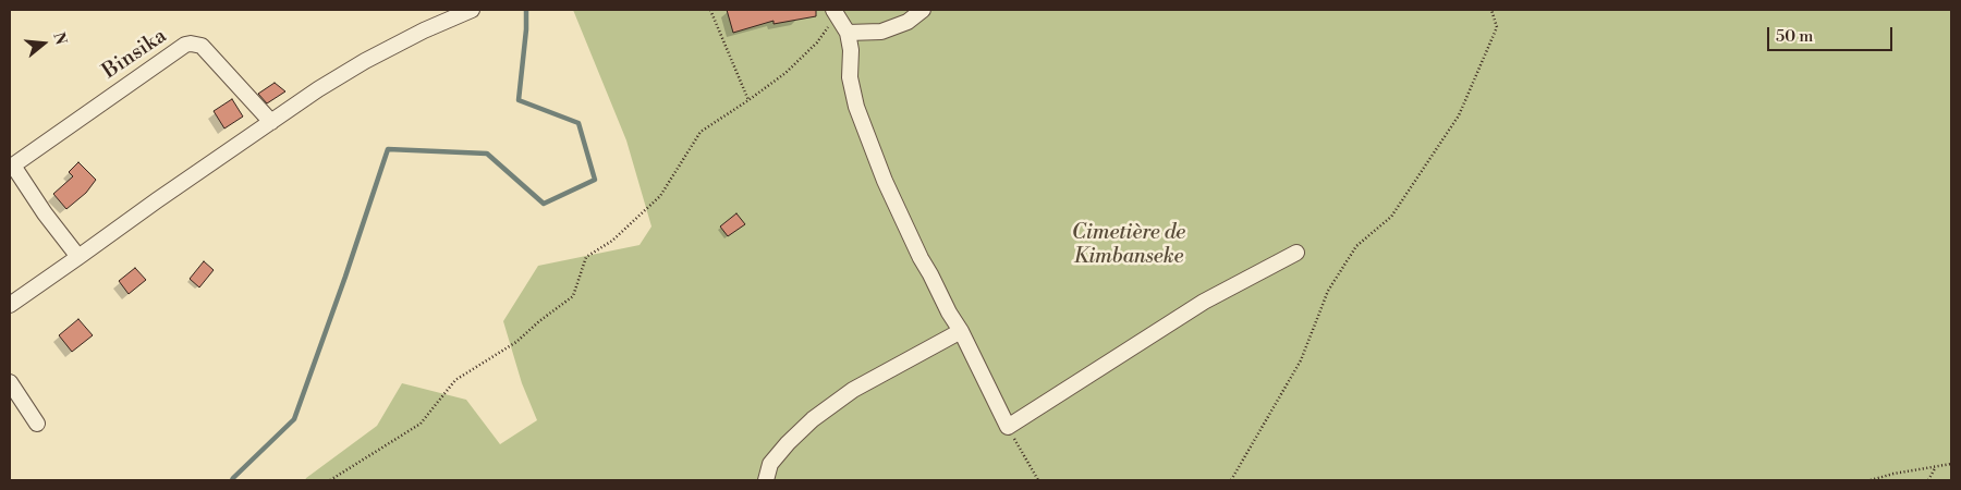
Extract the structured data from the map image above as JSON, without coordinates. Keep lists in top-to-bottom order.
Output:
{
  "streets": {
    "street": ["Binsika"]
  },
  "parks": ["Cimetière de Kimbanseke"],
  "scale_bar": "50 m",
  "north": "right"
}
